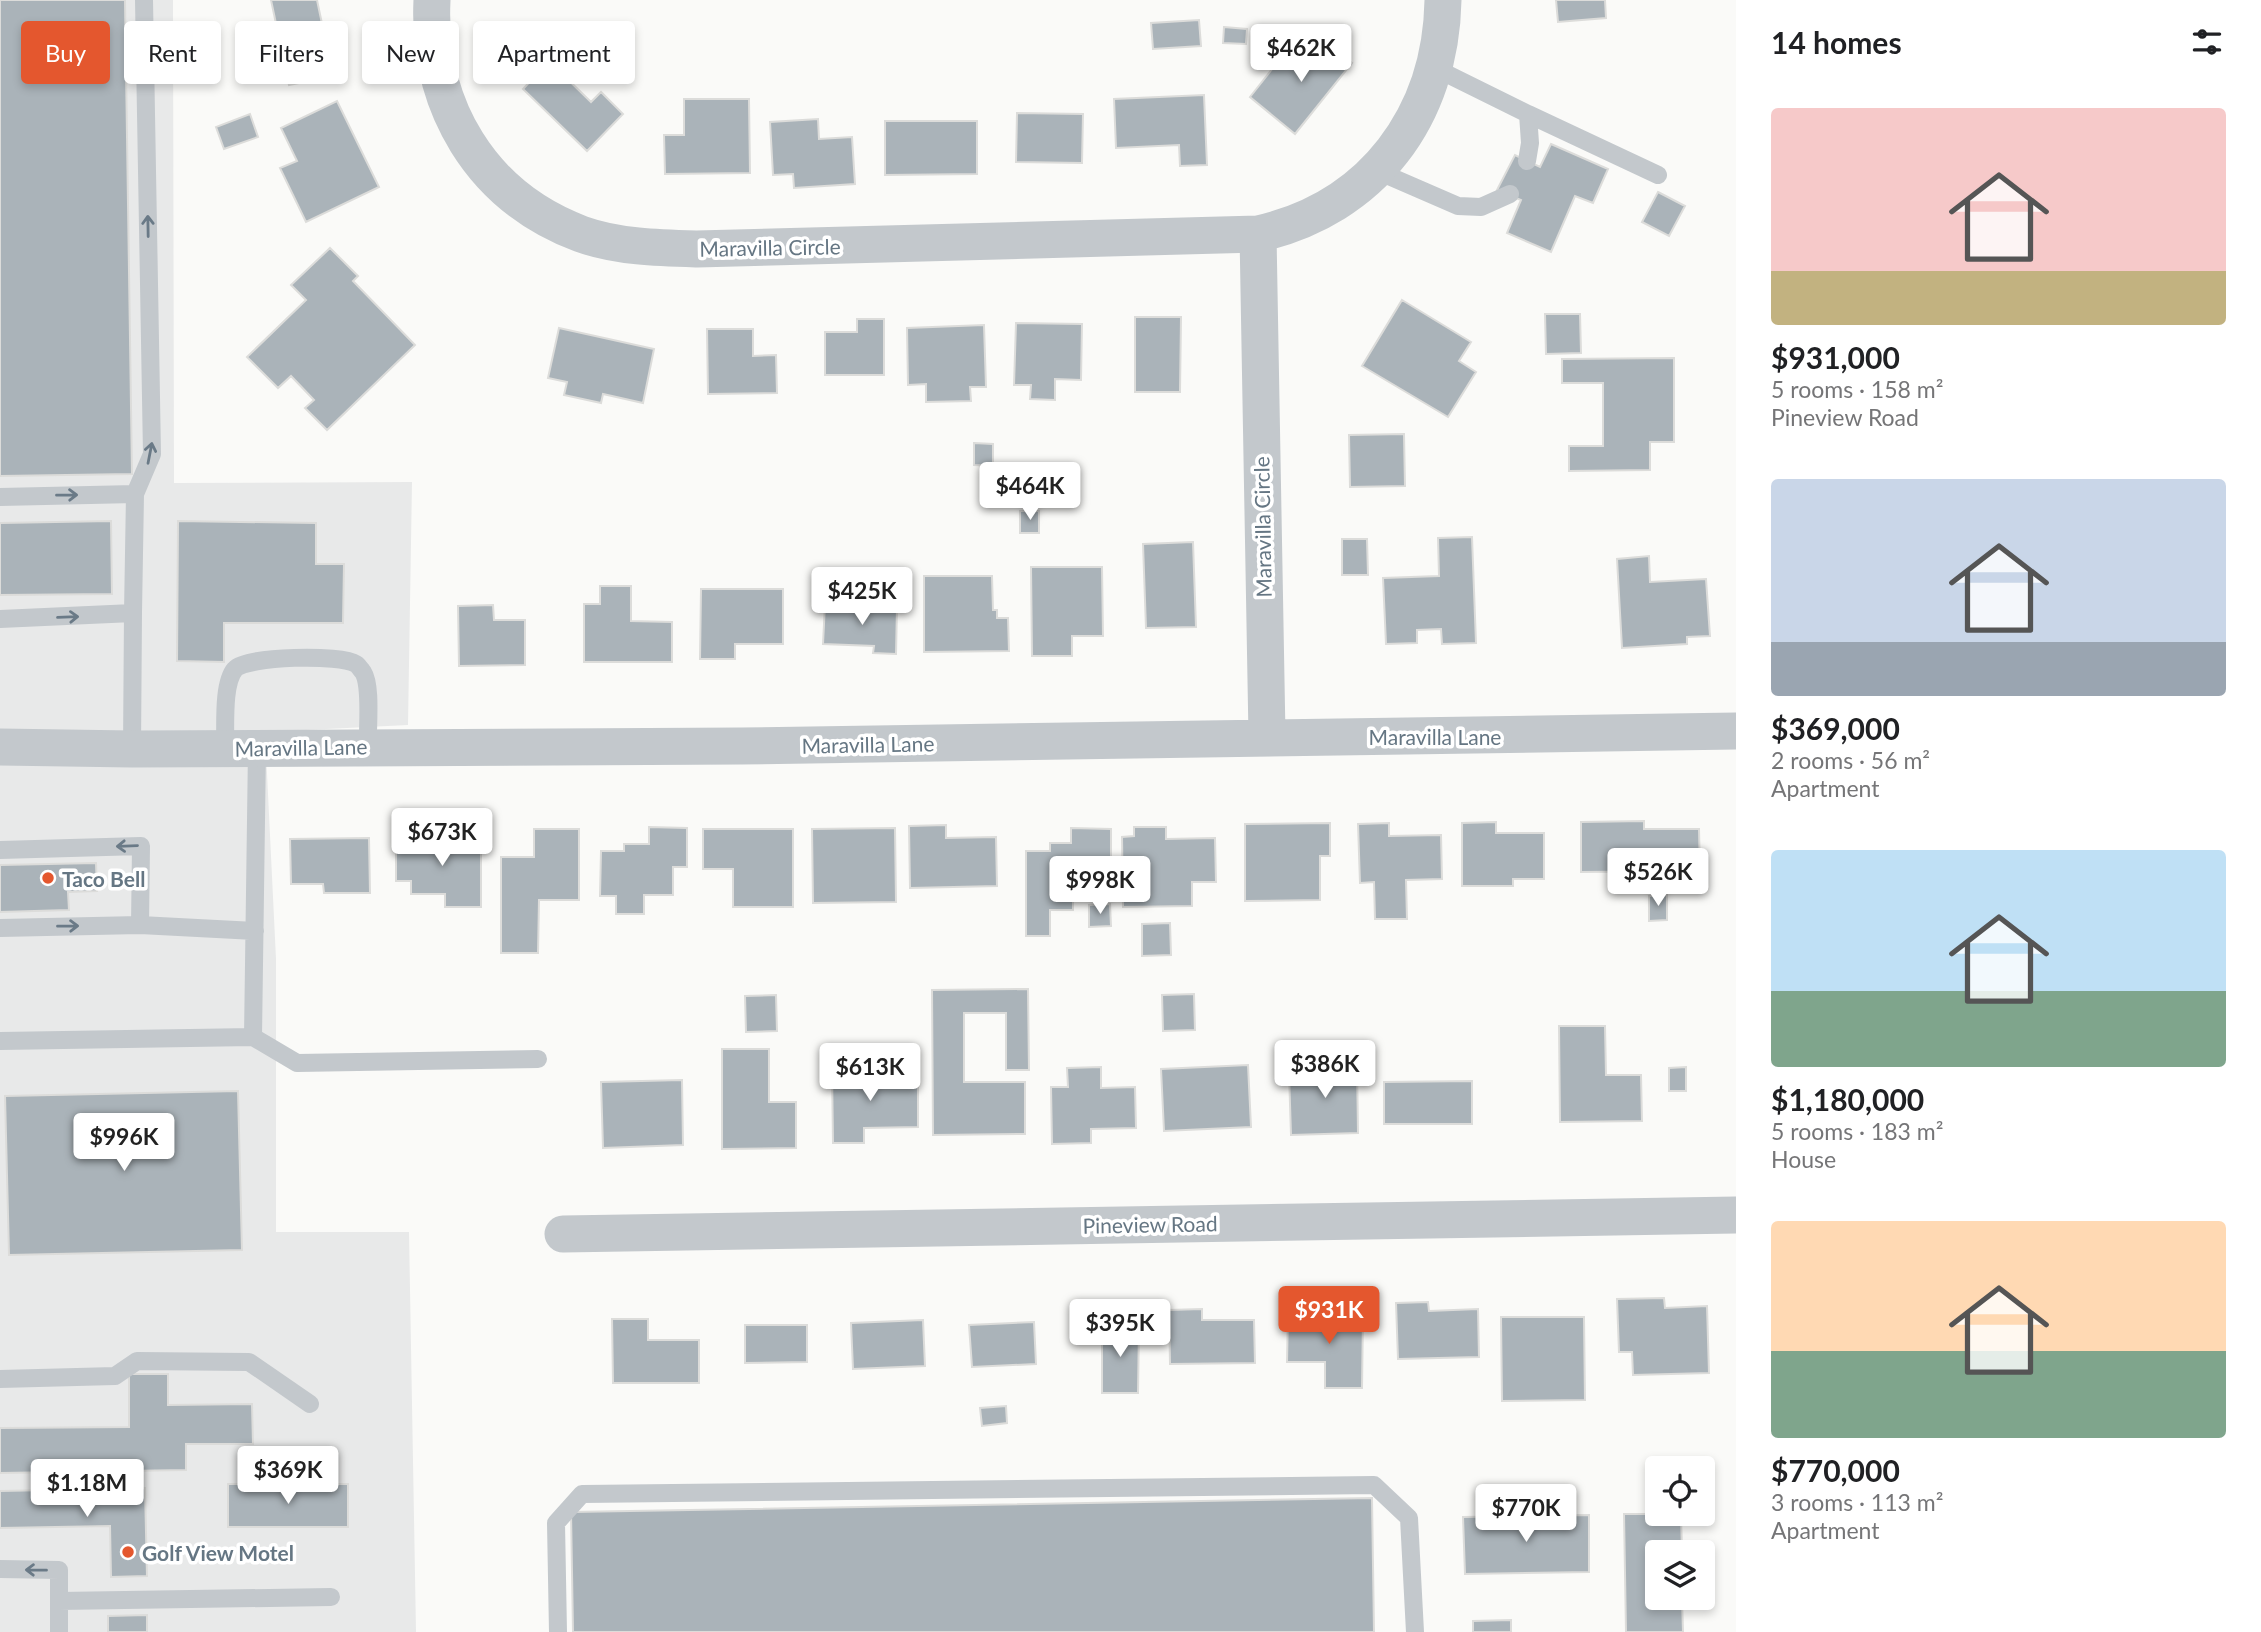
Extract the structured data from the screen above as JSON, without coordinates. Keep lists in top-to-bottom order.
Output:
{
  "streets": {
    "street": ["Maravilla Circle", "Maravilla Lane", "Pineview Road"]
  },
  "crossings": [
    ["Maravilla Circle", "Maravilla Lane"]
  ],
  "places": ["Taco Bell", "Golf View Motel"],
  "page": {
    "heading": "14 homes",
    "chip": [
      "Buy",
      "Rent",
      "Filters",
      "New",
      "Apartment"
    ],
    "price": [
      "$462K",
      "$464K",
      "$425K",
      "$673K",
      "$526K",
      "$998K",
      "$386K",
      "$613K",
      "$996K",
      "$931K",
      "$395K",
      "$369K",
      "$1.18M",
      "$770K"
    ],
    "list": [
      {
        "name": "$931,000",
        "note": "5 rooms · 158 m² · Pineview Road"
      },
      {
        "name": "$369,000",
        "note": "2 rooms · 56 m² · Apartment"
      },
      {
        "name": "$1,180,000",
        "note": "5 rooms · 183 m² · House"
      },
      {
        "name": "$770,000",
        "note": "3 rooms · 113 m² · Apartment"
      }
    ]
  }
}
